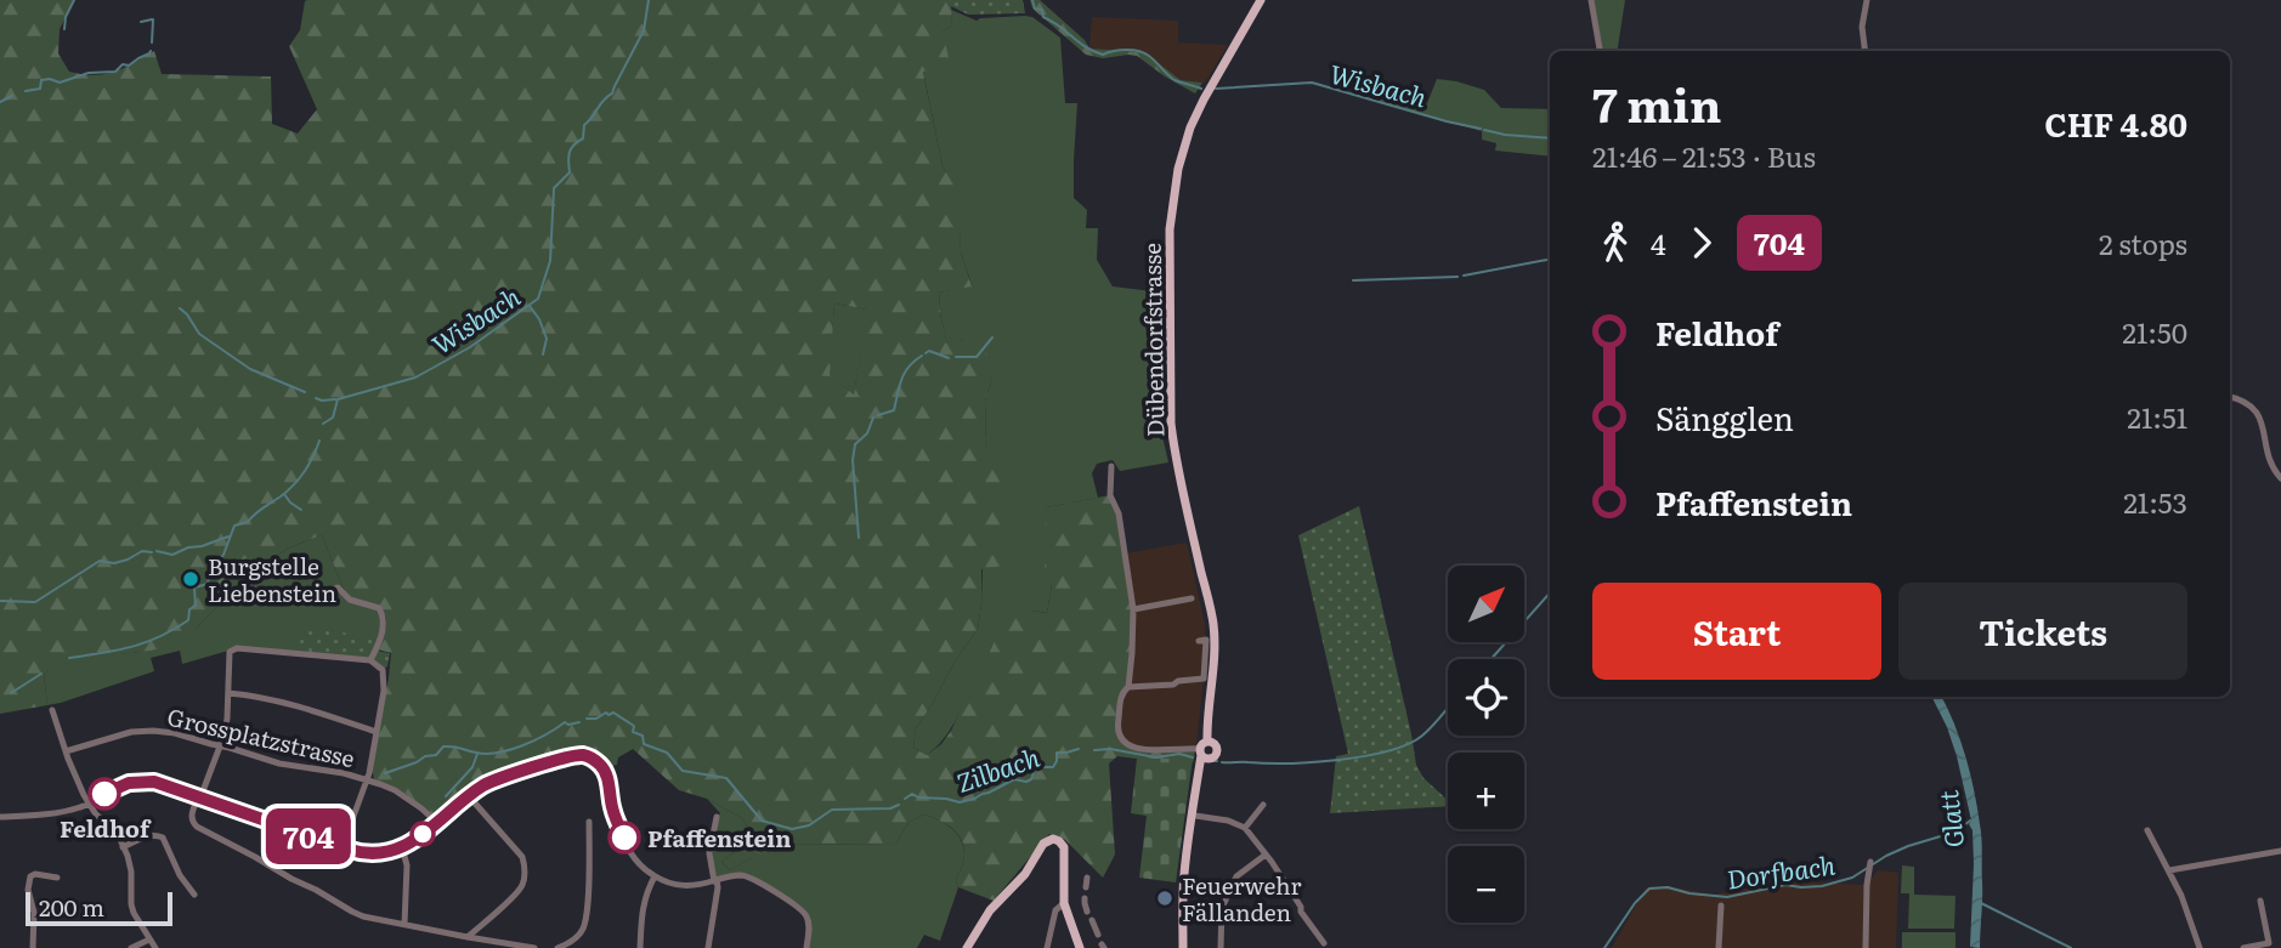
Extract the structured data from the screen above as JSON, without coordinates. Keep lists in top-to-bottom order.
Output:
{
  "streets": {
    "main road": ["Dübendorfstrasse"],
    "street": ["Grossplatzstrasse"]
  },
  "water": [
    "Wisbach",
    "Zilbach",
    "Glatt",
    "Dorfbach"
  ],
  "places": [
    "Burgstelle Liebenstein",
    "Feldhof",
    "Pfaffenstein",
    "Feuerwehr Fällanden"
  ],
  "lines": ["bus line 704"],
  "scale_bar": "200 m",
  "north": "top right",
  "page": {
    "on_map": "704",
    "heading": ["7 min", "21:46 – 21:53 · Bus", "CHF 4.80"],
    "legs": ["4", "704", "2 stops"],
    "list": [
      {
        "name": "Feldhof",
        "value": "21:50"
      },
      {
        "name": "Sängglen",
        "value": "21:51"
      },
      {
        "name": "Pfaffenstein",
        "value": "21:53"
      }
    ],
    "map_buttons": ["+", "−"],
    "buttons": ["Start", "Tickets"],
    "scale": "200 m"
  }
}
